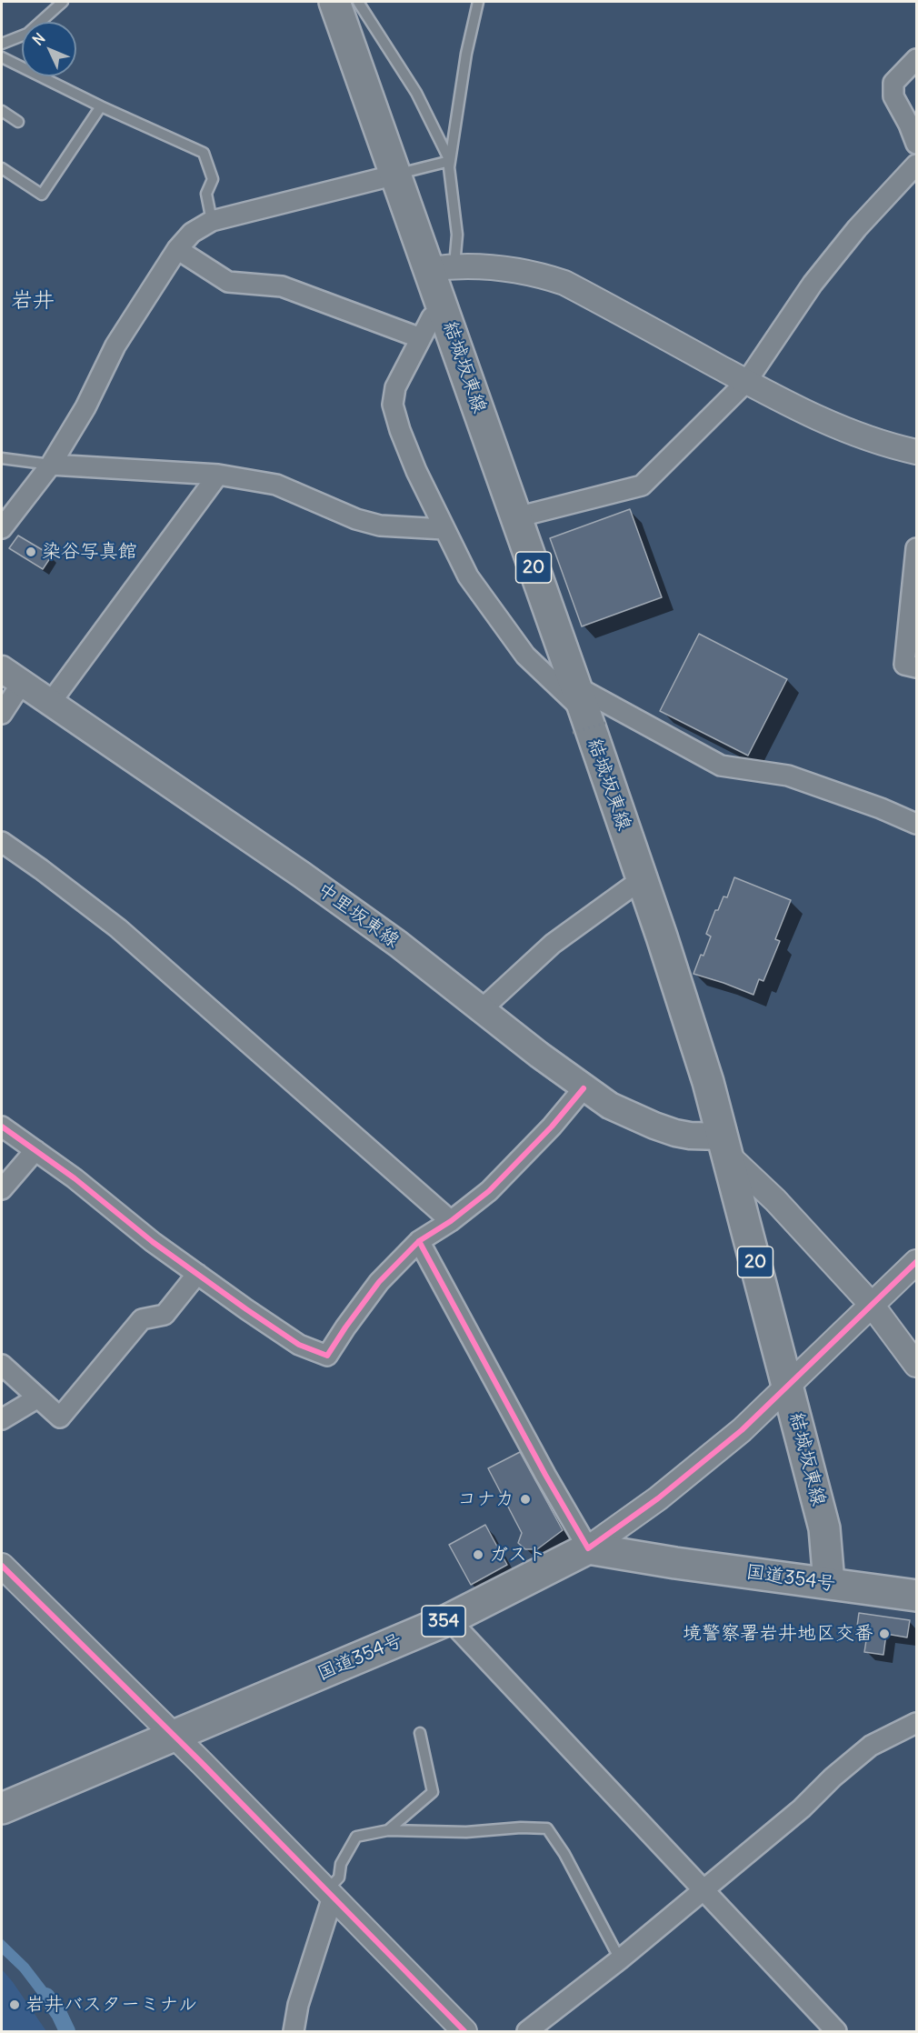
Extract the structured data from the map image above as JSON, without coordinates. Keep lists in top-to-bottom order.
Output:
{
  "streets": {
    "main road": [
      "結城坂東線",
      "20",
      "中里坂東線",
      "国道354号",
      "354"
    ]
  },
  "crossings": [
    ["結城坂東線", "中里坂東線"],
    ["結城坂東線", "国道354号"]
  ],
  "districts": ["岩井"],
  "places": [
    "染谷写真館",
    "コナカ",
    "ガスト",
    "境警察署岩井地区交番",
    "岩井バスターミナル"
  ],
  "north": "top left"
}
